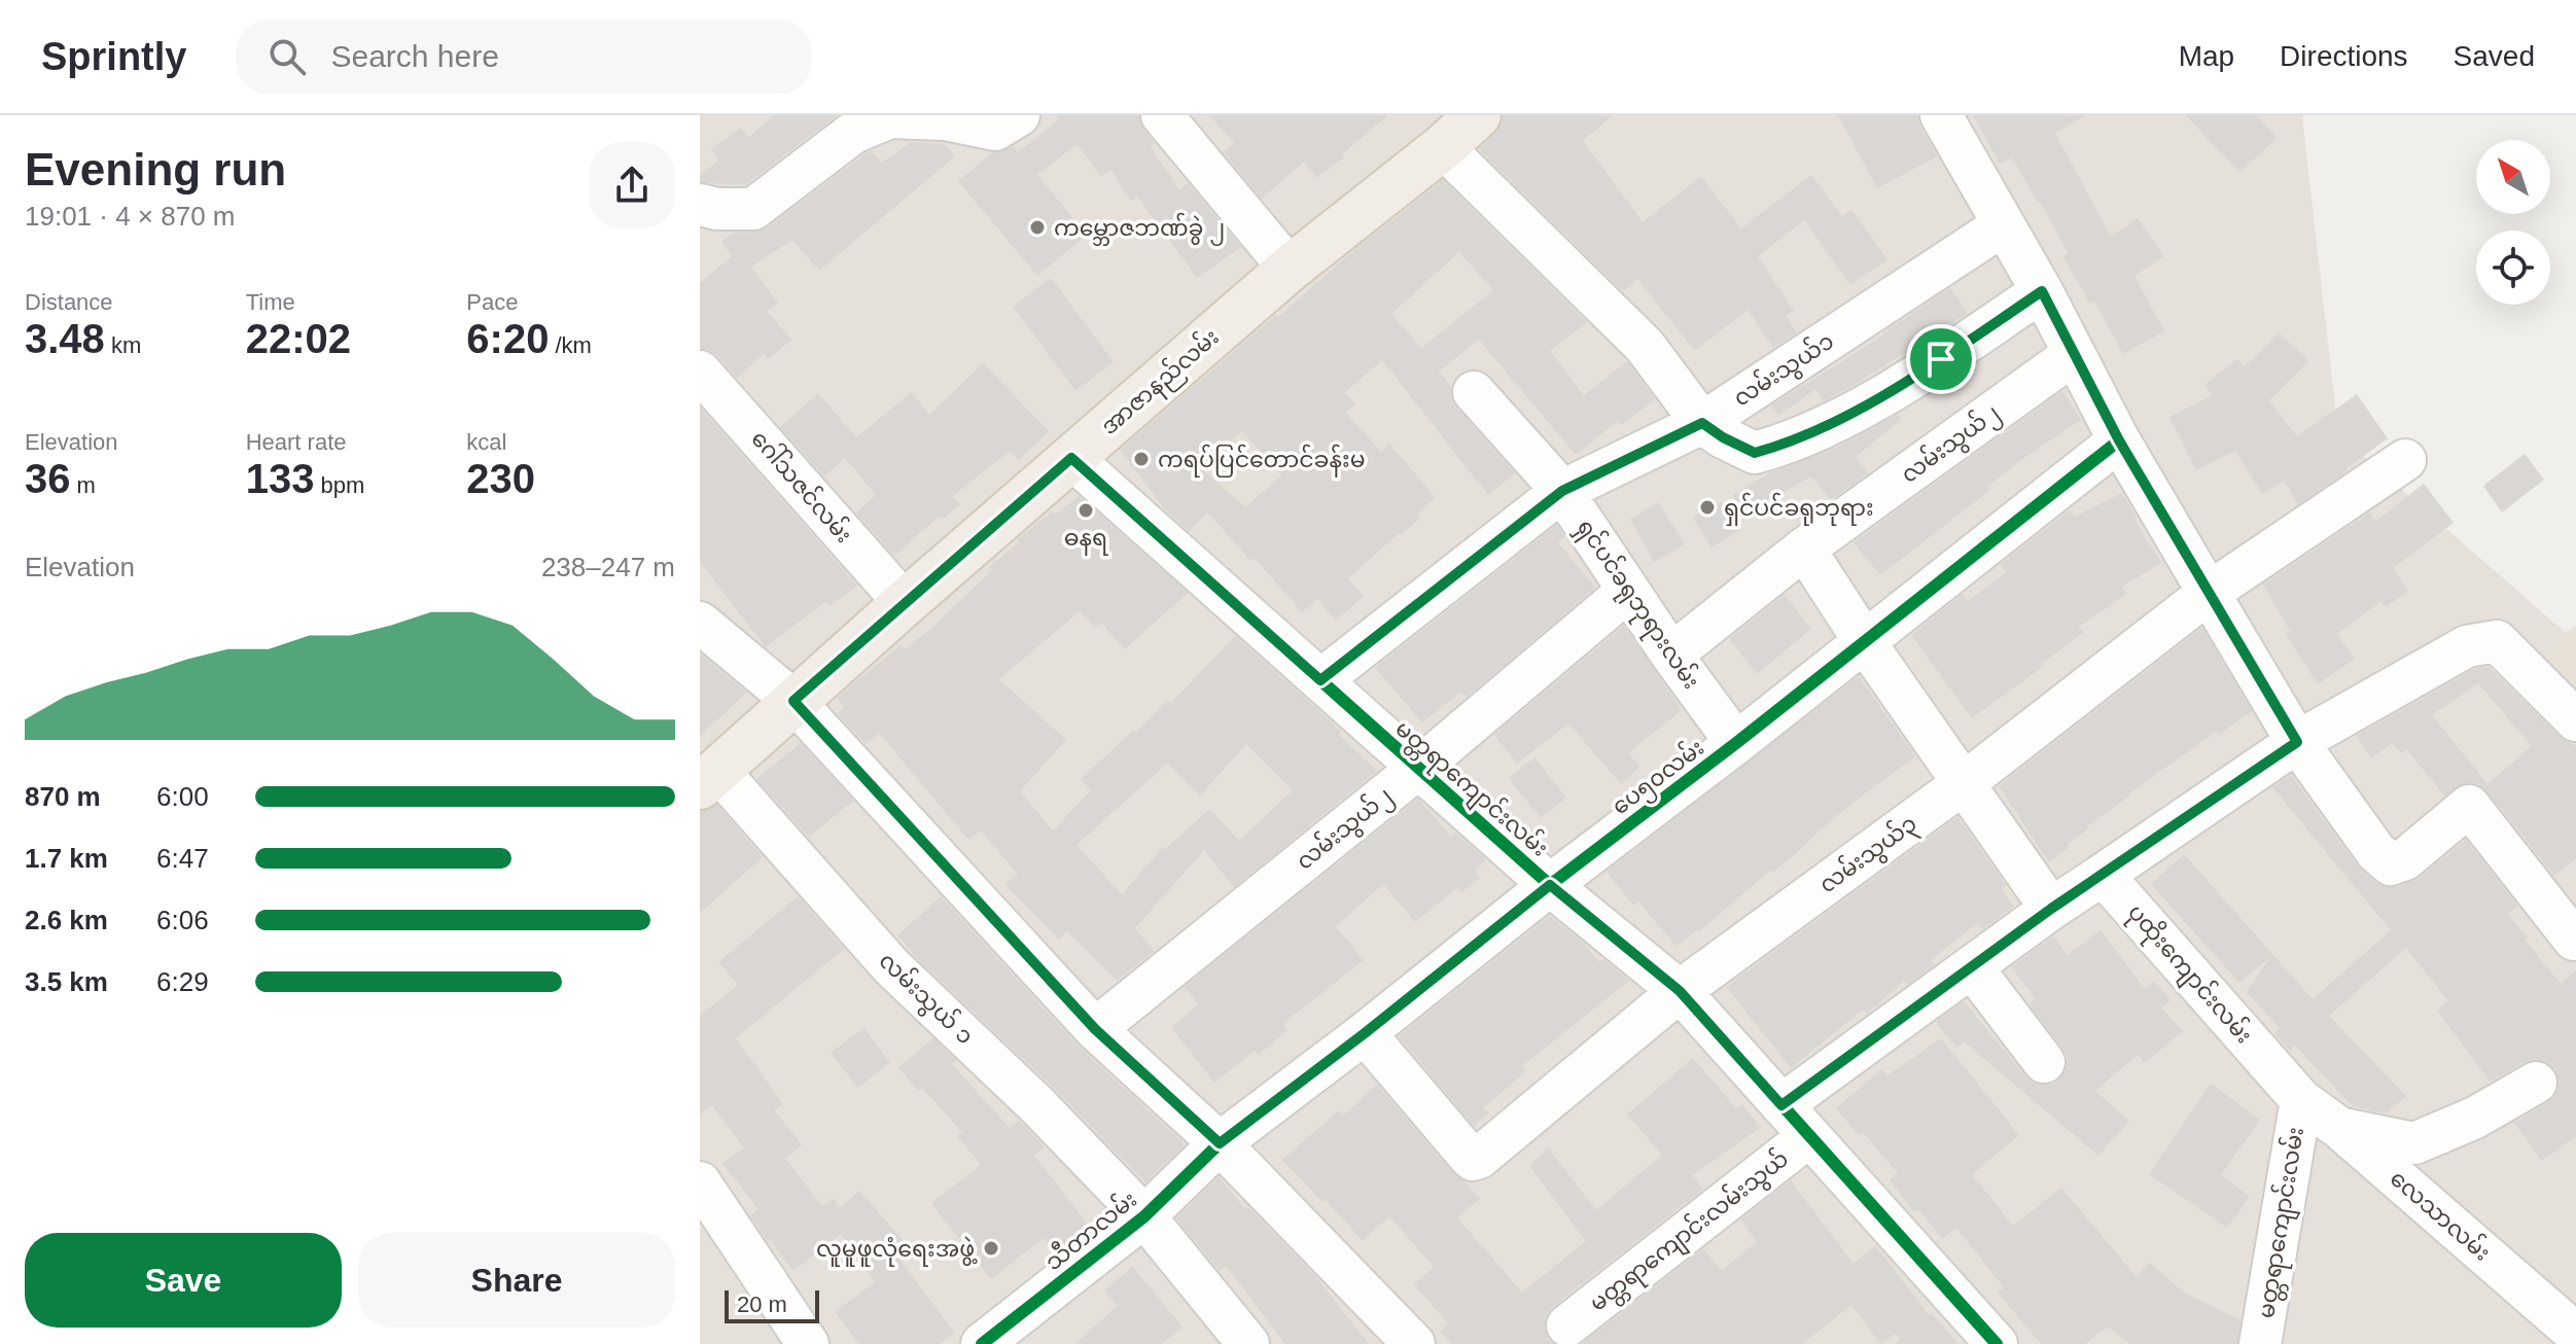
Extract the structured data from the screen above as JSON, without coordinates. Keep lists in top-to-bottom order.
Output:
{
  "streets": {
    "main road": ["အာဇာနည်လမ်း"],
    "street": [
      "လမ်းသွယ်၁",
      "လမ်းသွယ်၂",
      "ဂေါ်သဇင်လမ်း",
      "ရှင်ပင်ခရုဘုရားလမ်း",
      "ပေ၅၀လမ်း",
      "မတ္တရာကျောင်းလမ်း",
      "လမ်းသွယ်၃",
      "ပုထိုးကျောင်းလမ်း",
      "လမ်းသွယ် ၁",
      "လေသာလမ်း",
      "သီတာလမ်း",
      "မတ္တရာကျောင်းလမ်းသွယ်"
    ]
  },
  "crossings": [
    ["လမ်းသွယ်၁", "ရှင်ပင်ခရုဘုရားလမ်း"],
    ["လမ်းသွယ်၁", "မတ္တရာကျောင်းလမ်း"],
    ["အာဇာနည်လမ်း", "ဂေါ်သဇင်လမ်း"],
    ["အာဇာနည်လမ်း", "မတ္တရာကျောင်းလမ်း"],
    ["အာဇာနည်လမ်း", "လမ်းသွယ် ၁"],
    ["လမ်းသွယ်၂", "ရှင်ပင်ခရုဘုရားလမ်း"],
    ["လမ်းသွယ်၂", "မတ္တရာကျောင်းလမ်း"],
    ["ရှင်ပင်ခရုဘုရားလမ်း", "ပေ၅၀လမ်း"],
    ["ပေ၅၀လမ်း", "မတ္တရာကျောင်းလမ်း"],
    ["ပေ၅၀လမ်း", "လမ်းသွယ်၃"],
    ["ပေ၅၀လမ်း", "သီတာလမ်း"],
    ["မတ္တရာကျောင်းလမ်း", "လမ်းသွယ်၃"],
    ["မတ္တရာကျောင်းလမ်း", "ပုထိုးကျောင်းလမ်း"],
    ["မတ္တရာကျောင်းလမ်း", "လေသာလမ်း"],
    ["မတ္တရာကျောင်းလမ်း", "မတ္တရာကျောင်းလမ်းသွယ်"],
    ["ပုထိုးကျောင်းလမ်း", "လေသာလမ်း"],
    ["လမ်းသွယ် ၁", "သီတာလမ်း"]
  ],
  "places": [
    "ကမ္ဘောဇဘဏ်ခွဲ ၂",
    "ကရပ်ပြင်တောင်ခန်းမ",
    "ရှင်ပင်ခရုဘုရား",
    "ဓနရ",
    "လူမူဖူလုံရေးအဖွဲ့"
  ],
  "scale_bar": "20 m",
  "north": "top left",
  "page": {
    "header": "Sprintly",
    "search": "Search here",
    "nav": ["Map", "Directions", "Saved"],
    "heading": ["Evening run", "19:01 · 4 × 870 m"],
    "stats": [
      ["Distance", "3.48 km"],
      ["Time", "22:02"],
      ["Pace", "6:20 /km"],
      ["Elevation", "36 m"],
      ["Heart rate", "133 bpm"],
      ["kcal", "230"]
    ],
    "chart": ["Elevation", "238–247 m"],
    "list": [
      {
        "name": "870 m",
        "note": "6:00"
      },
      {
        "name": "1.7 km",
        "note": "6:47"
      },
      {
        "name": "2.6 km",
        "note": "6:06"
      },
      {
        "name": "3.5 km",
        "note": "6:29"
      }
    ],
    "buttons": ["Save", "Share"],
    "scale": "20 m"
  }
}
